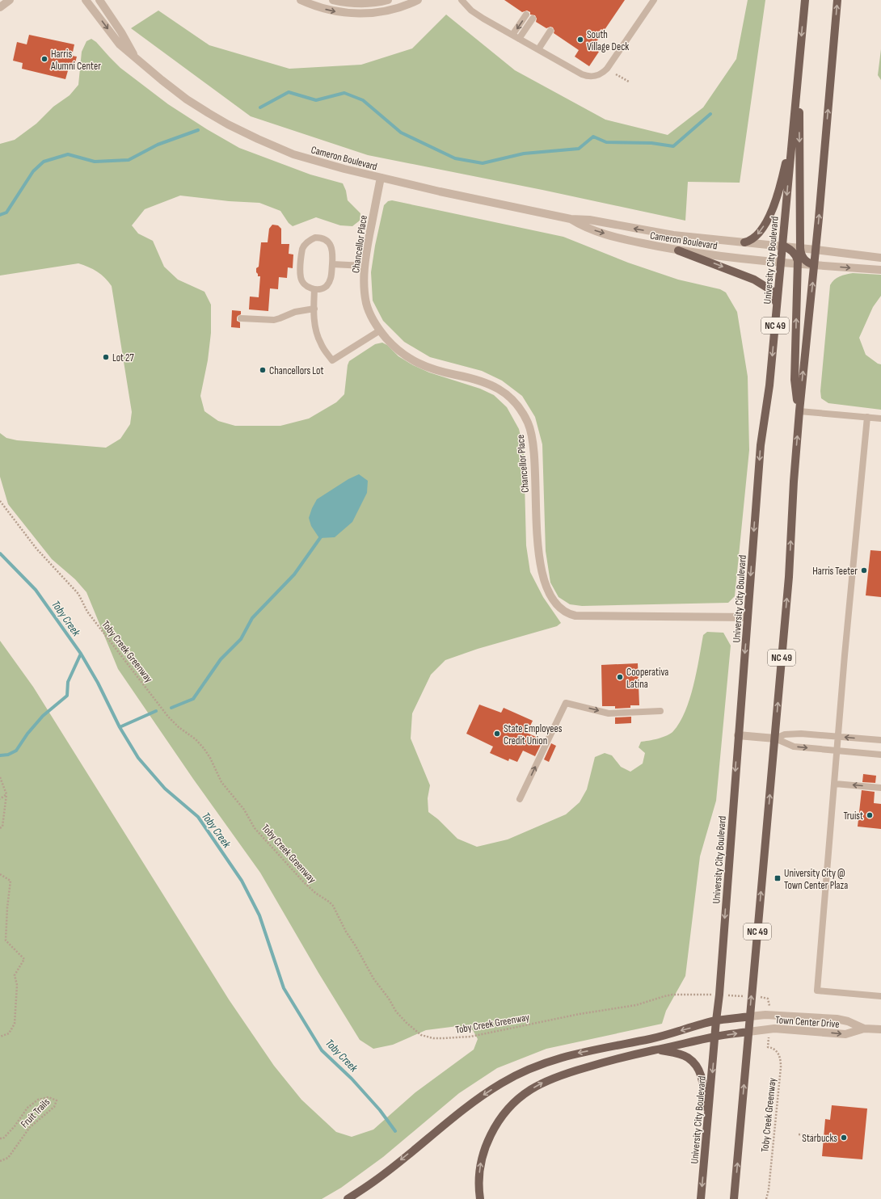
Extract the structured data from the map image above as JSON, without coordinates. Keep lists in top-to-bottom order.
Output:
{
  "streets": {
    "main road": ["University City Boulevard", "NC 49"],
    "street": ["Cameron Boulevard", "Chancellor Place", "Town Center Drive"],
    "path": ["Toby Creek Greenway", "Fruit Trails"]
  },
  "crossings": [
    ["Cameron Boulevard", "Chancellor Place"],
    ["Cameron Boulevard", "University City Boulevard"],
    ["Cameron Boulevard", "NC 49"],
    ["Chancellor Place", "University City Boulevard"],
    ["University City Boulevard", "NC 49"],
    ["NC 49", "Town Center Drive"]
  ],
  "water": ["Toby Creek"],
  "places": {
    "other": [
      "South Village Deck",
      "Harris Alumni Center",
      "Lot 27",
      "Chancellors Lot",
      "Harris Teeter",
      "Cooperativa Latina",
      "State Employees Credit Union",
      "Truist",
      "Starbucks"
    ],
    "transit": ["University City @ Town Center Plaza"]
  }
}
